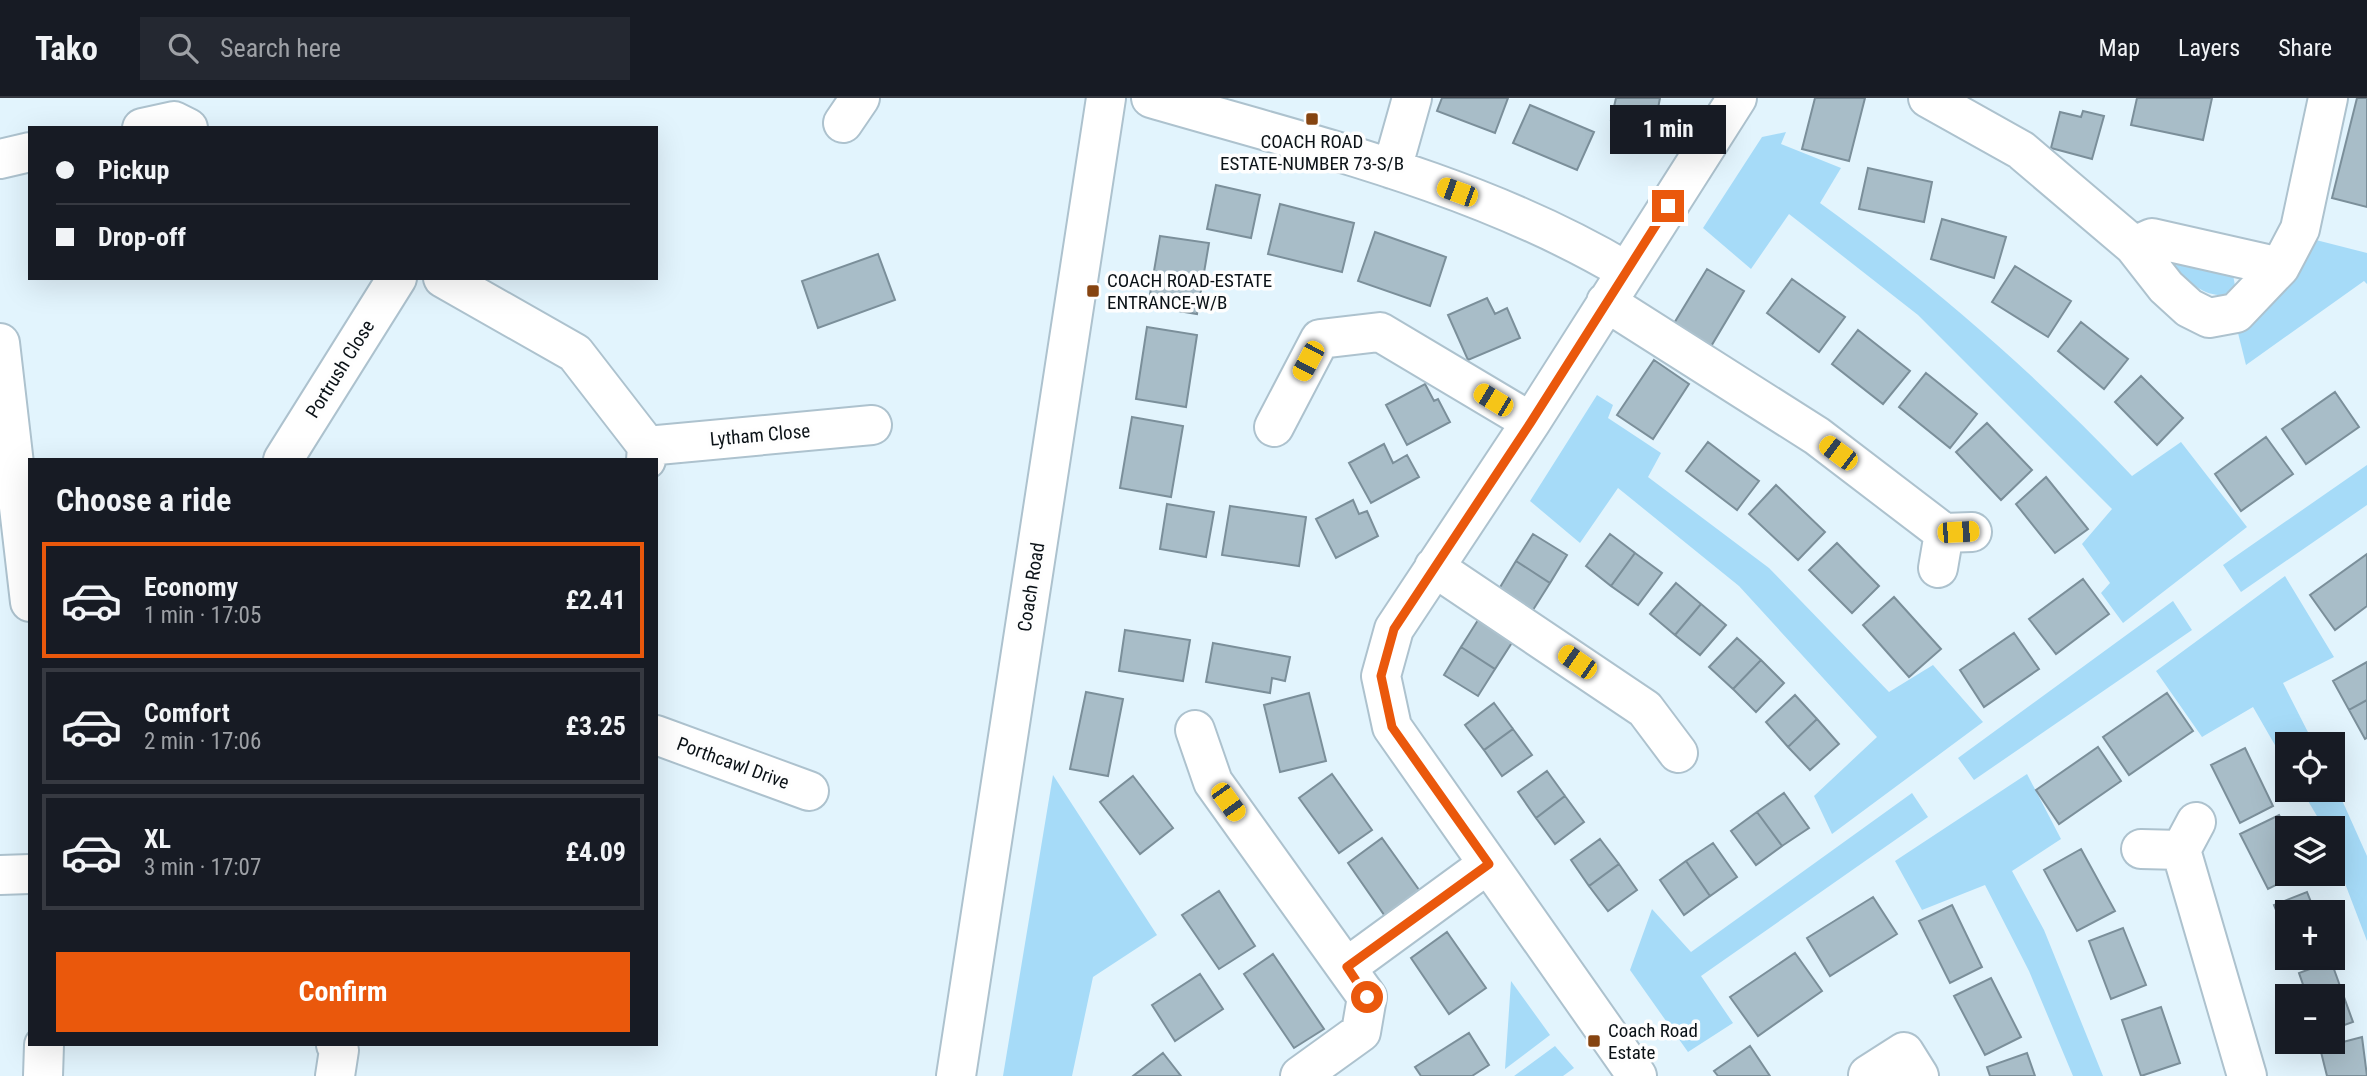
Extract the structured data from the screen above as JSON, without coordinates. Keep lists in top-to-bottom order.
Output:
{
  "streets": {
    "street": [
      "Portrush Close",
      "Lytham Close",
      "Coach Road",
      "Porthcawl Drive"
    ]
  },
  "places": {
    "transit": ["COACH ROAD ESTATE-NUMBER 73-S/B", "COACH ROAD-ESTATE ENTRANCE-W/B", "Coach Road Estate"]
  },
  "page": {
    "header": "Tako",
    "search": "Search here",
    "nav": ["Map", "Layers", "Share"],
    "bubble": "1 min",
    "banner": ["Pickup", "Drop-off"],
    "heading": "Choose a ride",
    "list": [
      {
        "name": "Economy",
        "note": "1 min · 17:05",
        "value": "£2.41"
      },
      {
        "name": "Comfort",
        "note": "2 min · 17:06",
        "value": "£3.25"
      },
      {
        "name": "XL",
        "note": "3 min · 17:07",
        "value": "£4.09"
      }
    ],
    "map_buttons": ["+", "−"],
    "buttons": "Confirm"
  }
}
